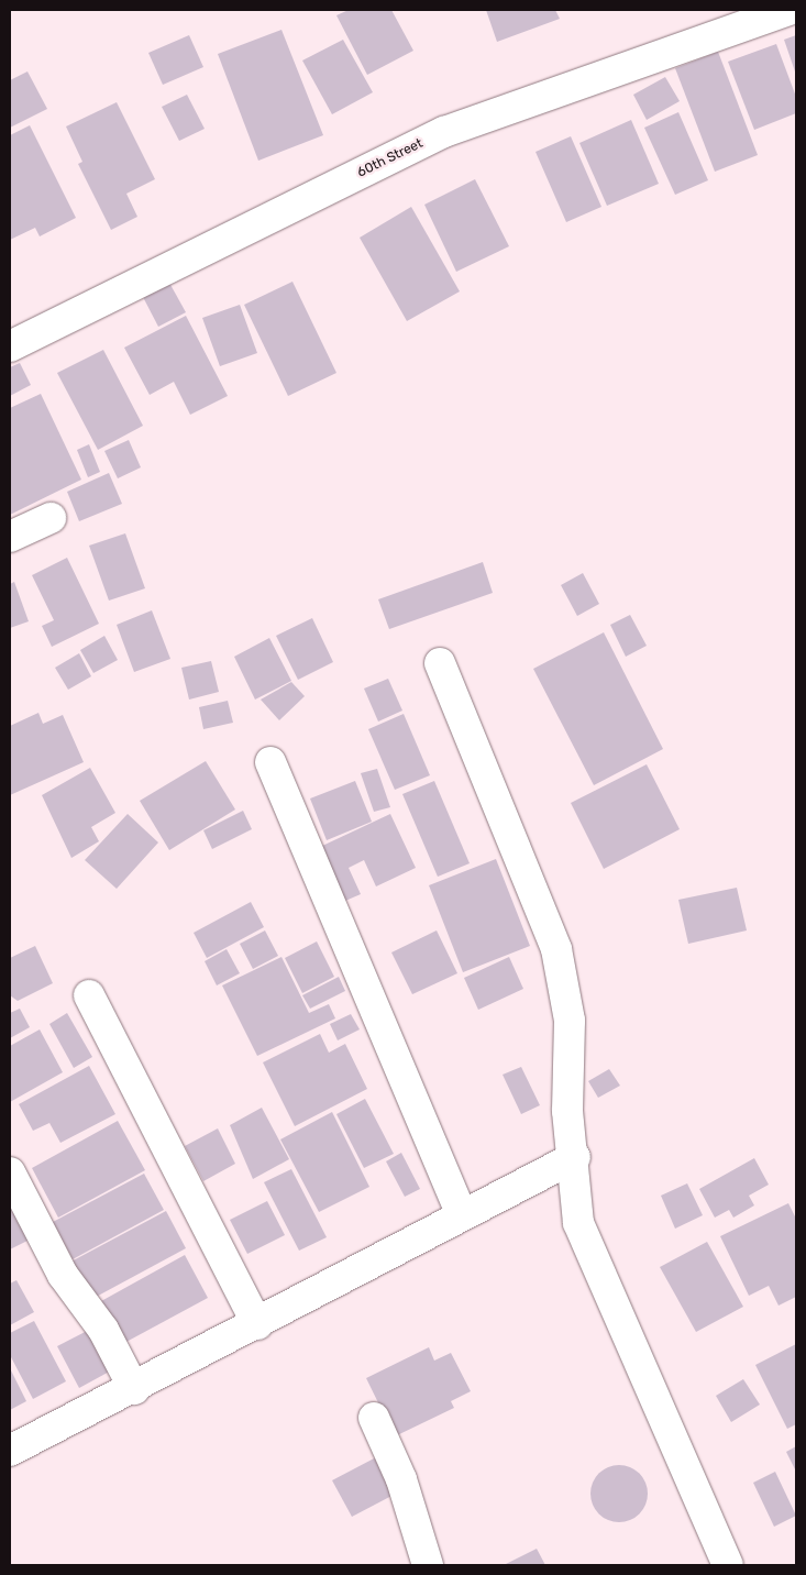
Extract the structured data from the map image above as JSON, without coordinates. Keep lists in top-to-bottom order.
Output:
{
  "streets": {
    "street": ["60th Street"]
  }
}
